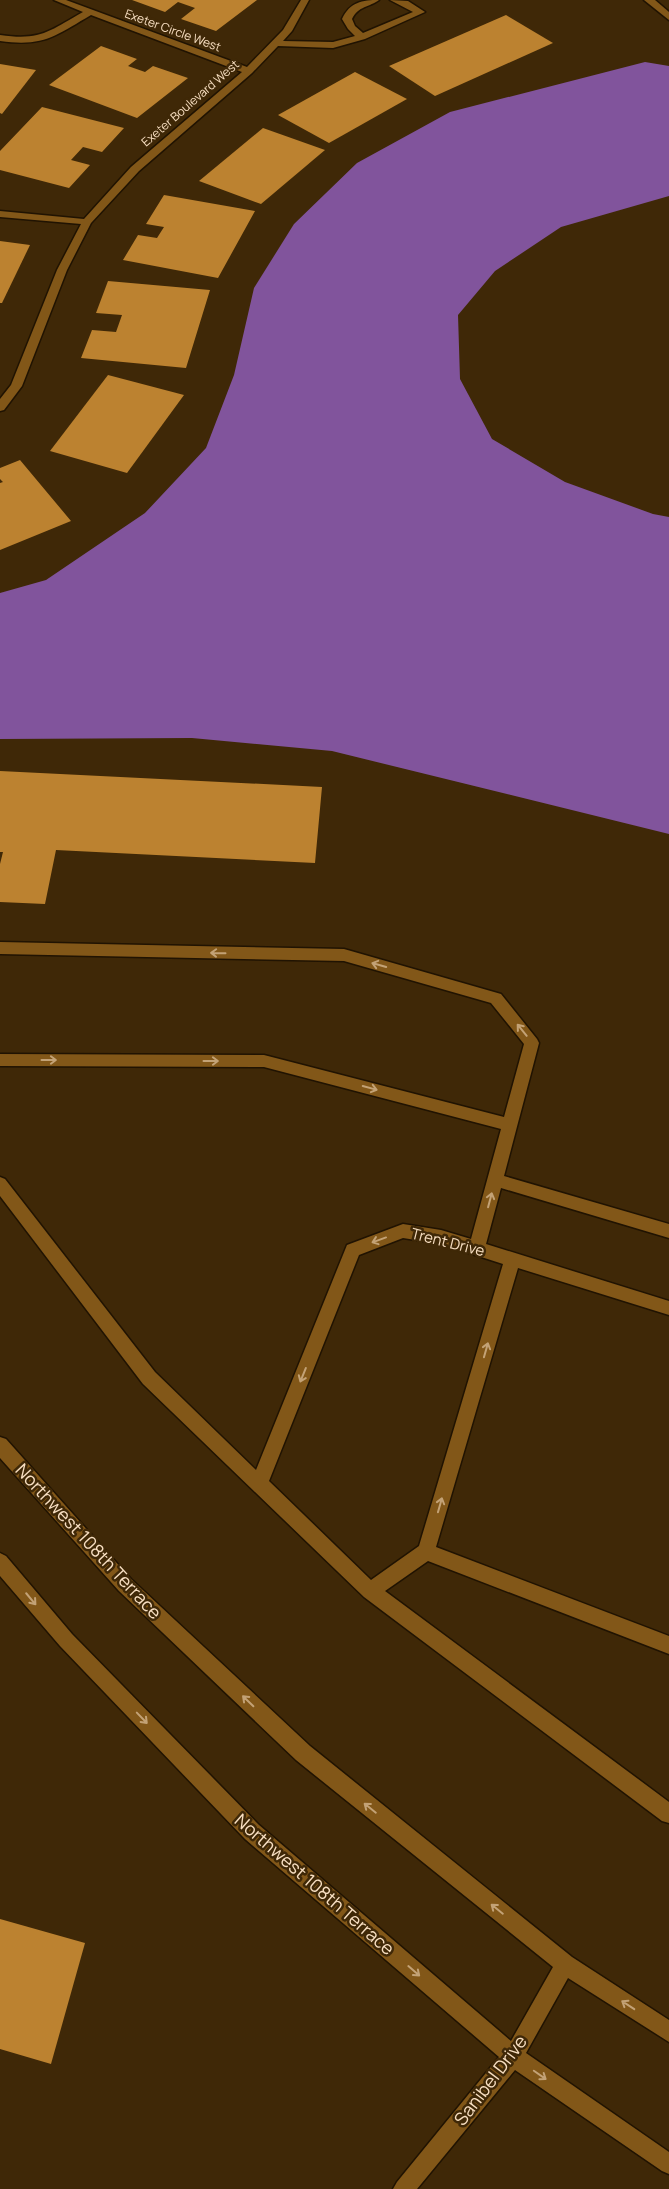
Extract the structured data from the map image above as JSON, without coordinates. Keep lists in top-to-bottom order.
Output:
{
  "streets": {
    "street": [
      "Exeter Circle West",
      "Exeter Boulevard West",
      "Trent Drive",
      "Northwest 108th Terrace",
      "Sanibel Drive"
    ]
  },
  "crossings": [
    ["Exeter Circle West", "Exeter Boulevard West"],
    ["Northwest 108th Terrace", "Sanibel Drive"]
  ],
  "one_way": ["Trent Drive"]
}
